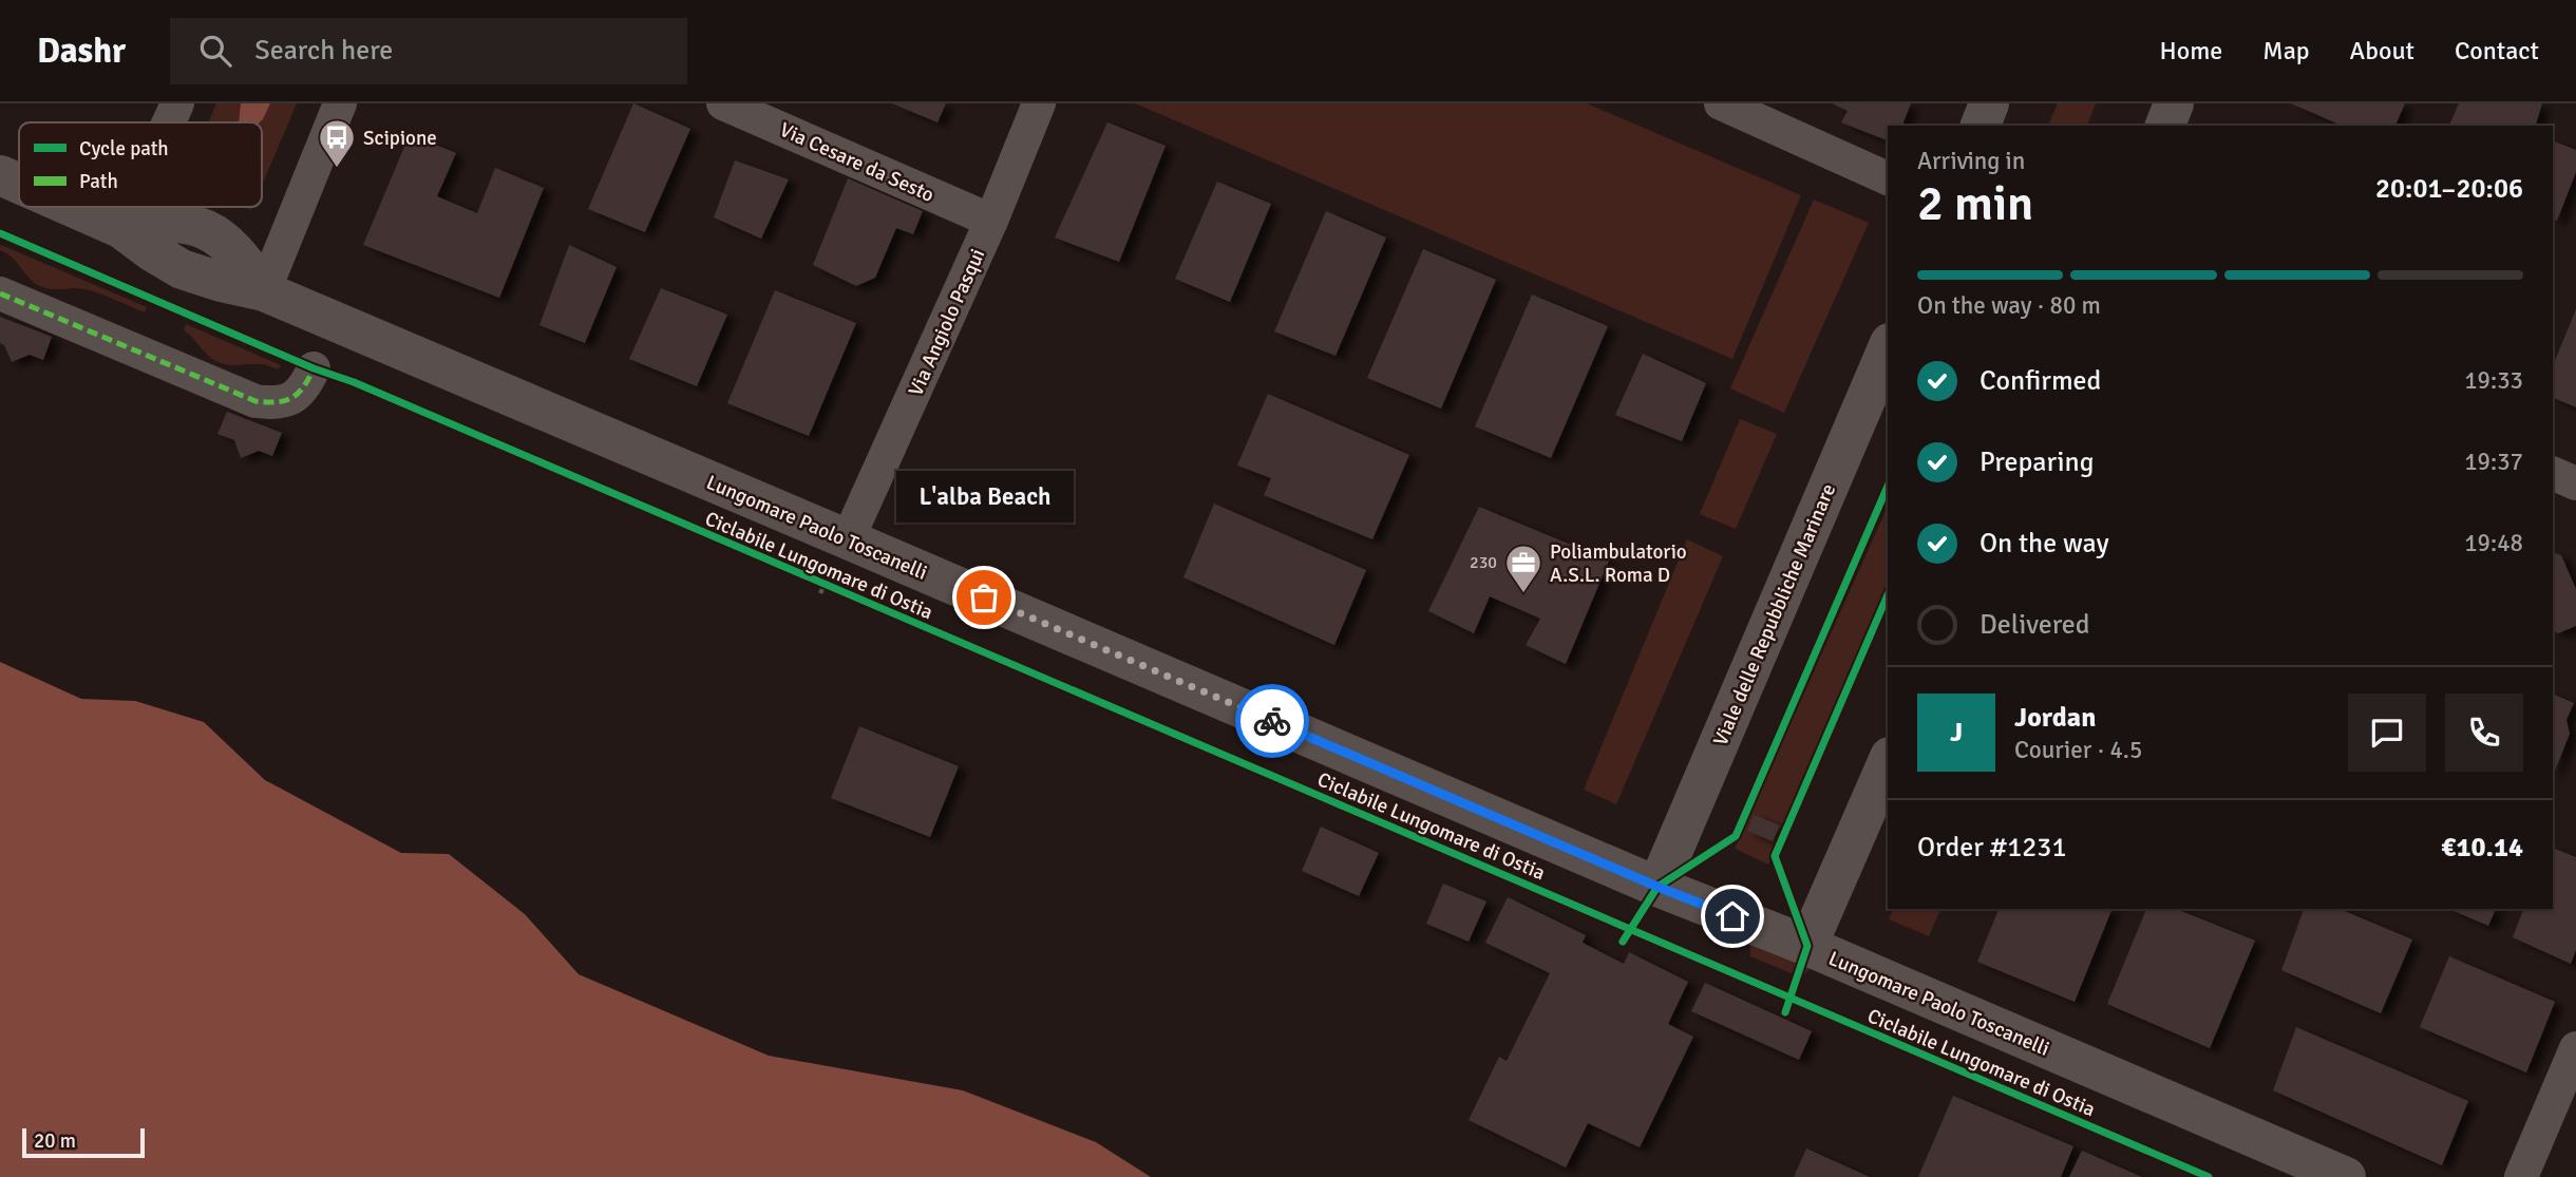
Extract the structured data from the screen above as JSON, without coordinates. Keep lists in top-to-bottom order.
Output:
{
  "streets": {
    "street": [
      "Via Cesare da Sesto",
      "Via Angiolo Pasqui",
      "Lungomare Paolo Toscanelli",
      "Viale delle Repubbliche Marinare"
    ],
    "cycle path": ["Ciclabile Lungomare di Ostia"]
  },
  "crossings": [
    ["Via Cesare da Sesto", "Via Angiolo Pasqui"],
    ["Via Angiolo Pasqui", "Lungomare Paolo Toscanelli"],
    ["Lungomare Paolo Toscanelli", "Viale delle Repubbliche Marinare"]
  ],
  "places": {
    "bus stop": ["Scipione"],
    "office": ["Poliambulatorio A.S.L. Roma D"],
    "other": ["L'alba Beach"]
  },
  "house_numbers": ["230"],
  "legend": ["Cycle path", "Path"],
  "scale_bar": "20 m",
  "page": {
    "header": "Dashr",
    "search": "Search here",
    "nav": [
      "Home",
      "Map",
      "About",
      "Contact"
    ],
    "heading": ["2 min", "Arriving in", "20:01–20:06"],
    "panel": [
      "Jordan",
      "Courier · 4.5",
      "Order #1231",
      "€10.14"
    ],
    "bar": "On the way · 80 m",
    "list": [
      ["Confirmed", "19:33"],
      ["Preparing", "19:37"],
      ["On the way", "19:48"],
      "Delivered"
    ],
    "bubble": "L'alba Beach",
    "round": "J",
    "scale": "20 m"
  }
}
